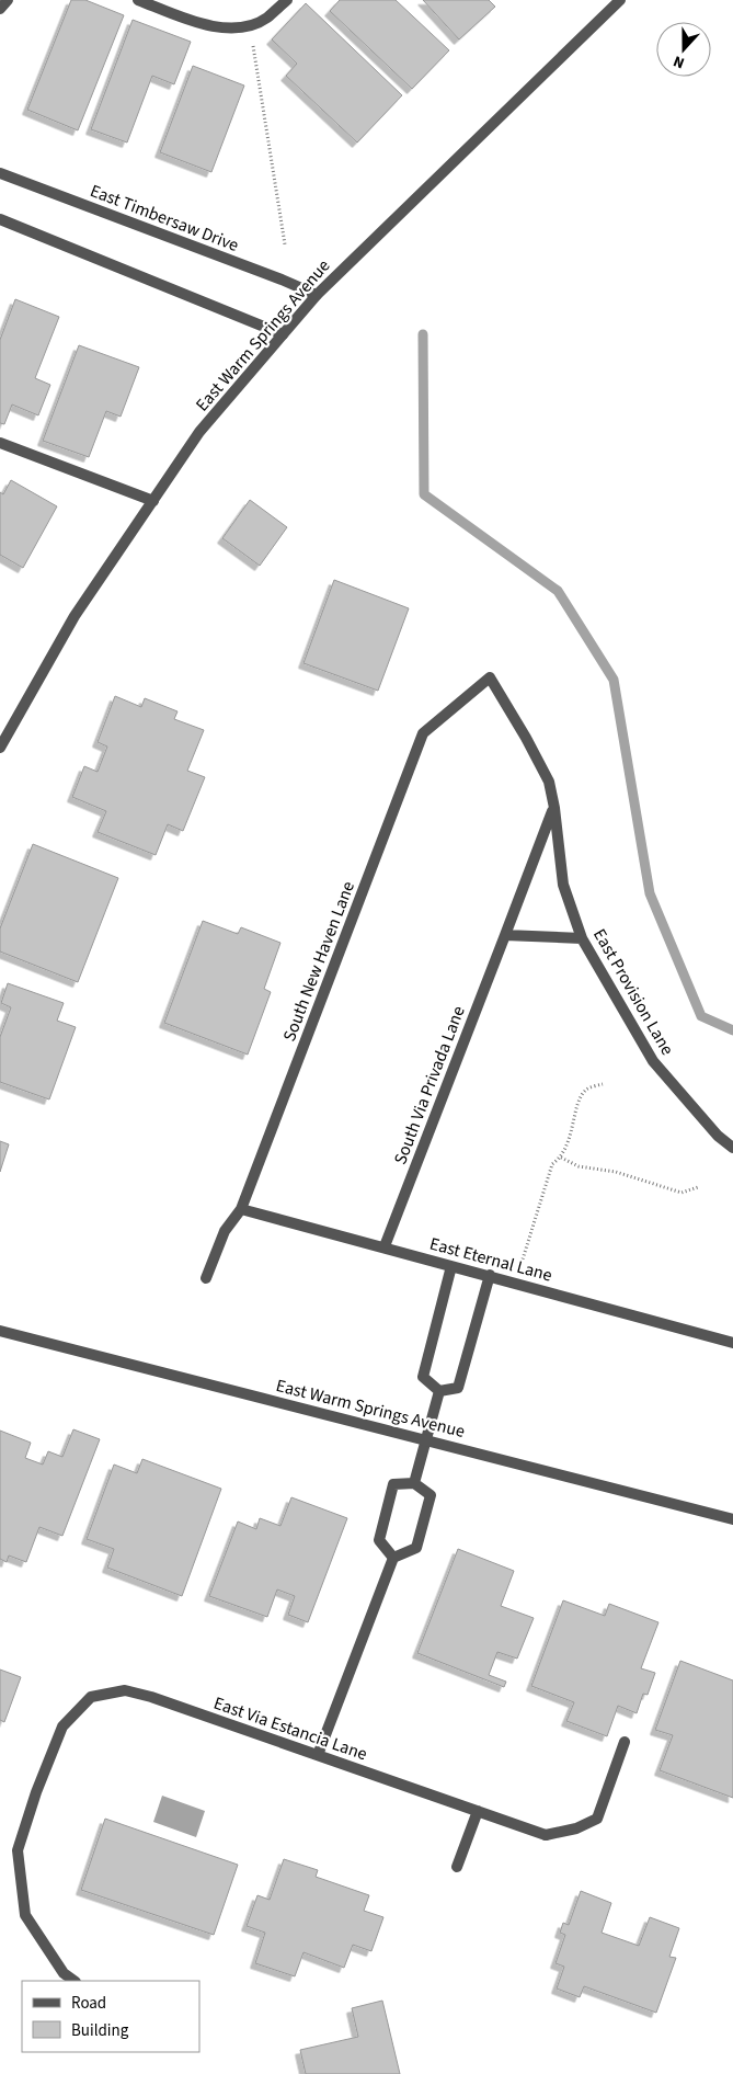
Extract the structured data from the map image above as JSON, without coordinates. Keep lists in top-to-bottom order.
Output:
{
  "streets": {
    "street": [
      "East Timbersaw Drive",
      "East Warm Springs Avenue",
      "South New Haven Lane",
      "East Provision Lane",
      "South Via Privada Lane",
      "East Eternal Lane",
      "East Via Estancia Lane"
    ]
  },
  "crossings": [
    ["East Timbersaw Drive", "East Warm Springs Avenue"],
    ["South New Haven Lane", "East Provision Lane"],
    ["South New Haven Lane", "East Eternal Lane"],
    ["East Provision Lane", "South Via Privada Lane"],
    ["South Via Privada Lane", "East Eternal Lane"]
  ],
  "legend": ["Road", "Building"],
  "north": "bottom"
}
